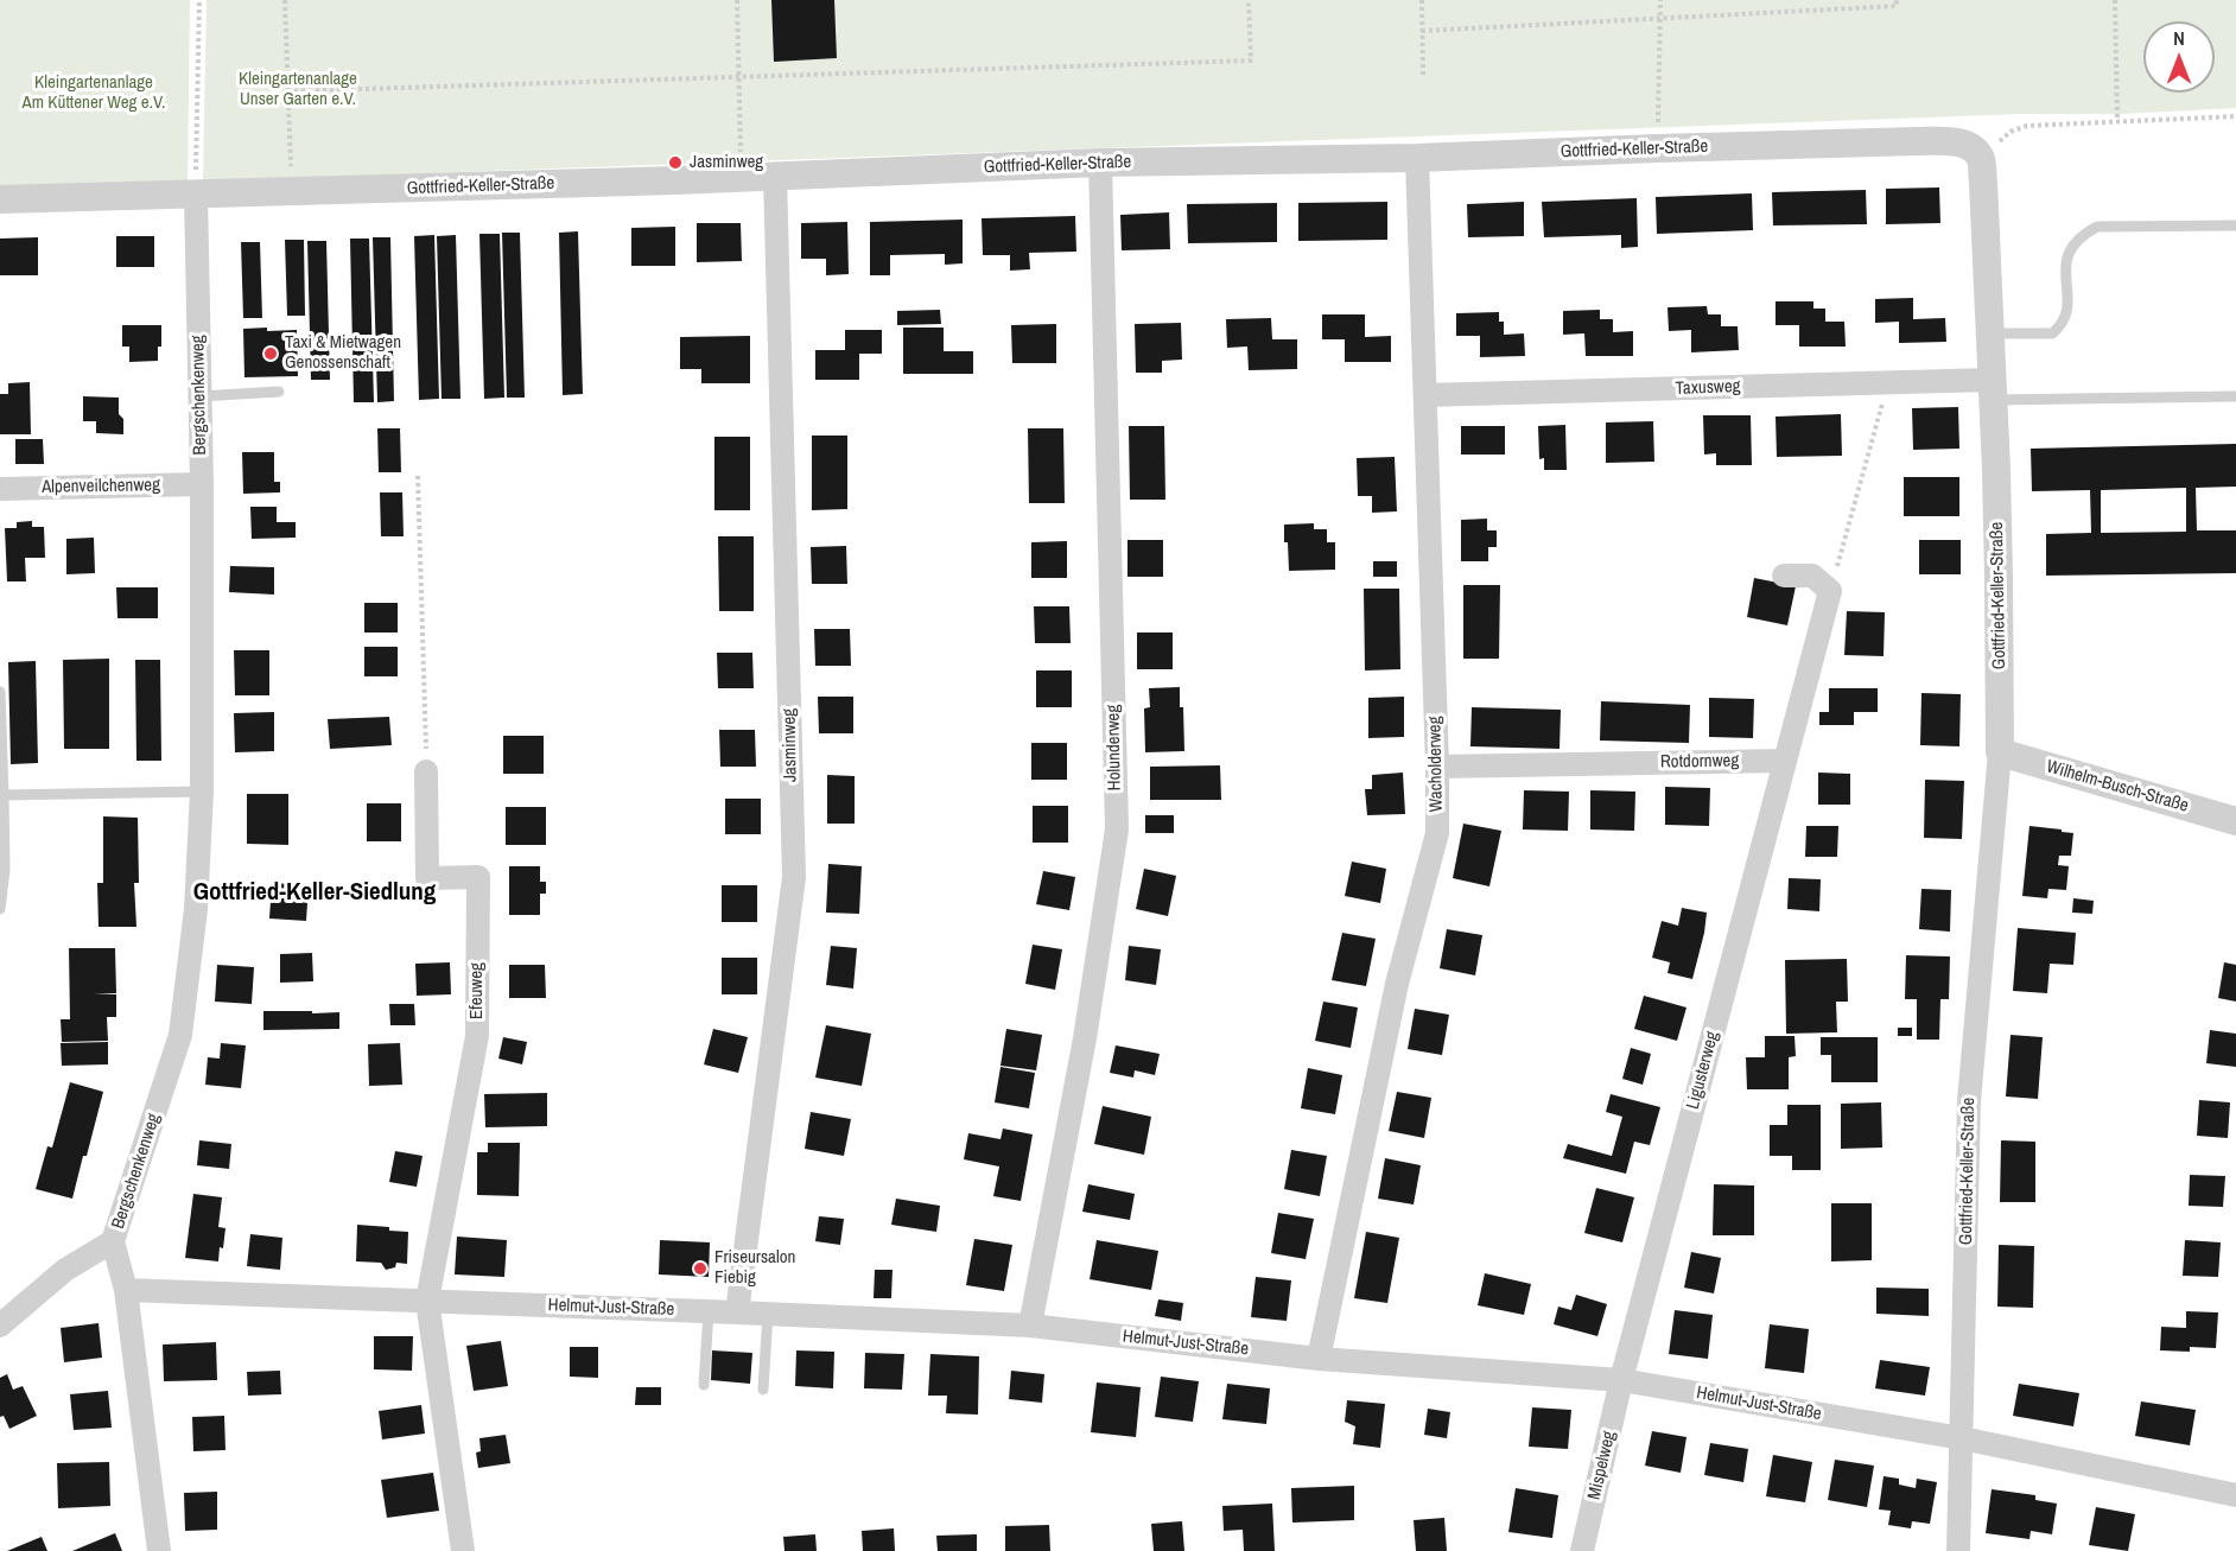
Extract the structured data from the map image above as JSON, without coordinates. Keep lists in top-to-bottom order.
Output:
{
  "streets": {
    "street": [
      "Gottfried-Keller-Straße",
      "Taxusweg",
      "Bergschenkenweg",
      "Alpenveilchenweg",
      "Jasminweg",
      "Holunderweg",
      "Rotdornweg",
      "Wacholderweg",
      "Wilhelm-Busch-Straße",
      "Efeuweg",
      "Ligusterweg",
      "Helmut-Just-Straße",
      "Mispelweg"
    ]
  },
  "crossings": [
    ["Gottfried-Keller-Straße", "Taxusweg"],
    ["Gottfried-Keller-Straße", "Bergschenkenweg"],
    ["Gottfried-Keller-Straße", "Jasminweg"],
    ["Gottfried-Keller-Straße", "Holunderweg"],
    ["Gottfried-Keller-Straße", "Wacholderweg"],
    ["Gottfried-Keller-Straße", "Wilhelm-Busch-Straße"],
    ["Gottfried-Keller-Straße", "Helmut-Just-Straße"],
    ["Taxusweg", "Wacholderweg"],
    ["Bergschenkenweg", "Alpenveilchenweg"],
    ["Bergschenkenweg", "Helmut-Just-Straße"],
    ["Jasminweg", "Helmut-Just-Straße"],
    ["Holunderweg", "Helmut-Just-Straße"],
    ["Rotdornweg", "Wacholderweg"],
    ["Rotdornweg", "Ligusterweg"],
    ["Wacholderweg", "Helmut-Just-Straße"],
    ["Efeuweg", "Helmut-Just-Straße"],
    ["Ligusterweg", "Helmut-Just-Straße"],
    ["Ligusterweg", "Mispelweg"],
    ["Helmut-Just-Straße", "Mispelweg"]
  ],
  "districts": ["Gottfried-Keller-Siedlung"],
  "parks": ["Kleingartenanlage Unser Garten e.V.", "Kleingartenanlage Am Küttener Weg e.V."],
  "places": ["Jasminweg", "Taxi & Mietwagen Genossenschaft", "Friseursalon Fiebig"],
  "north": "top"
}
